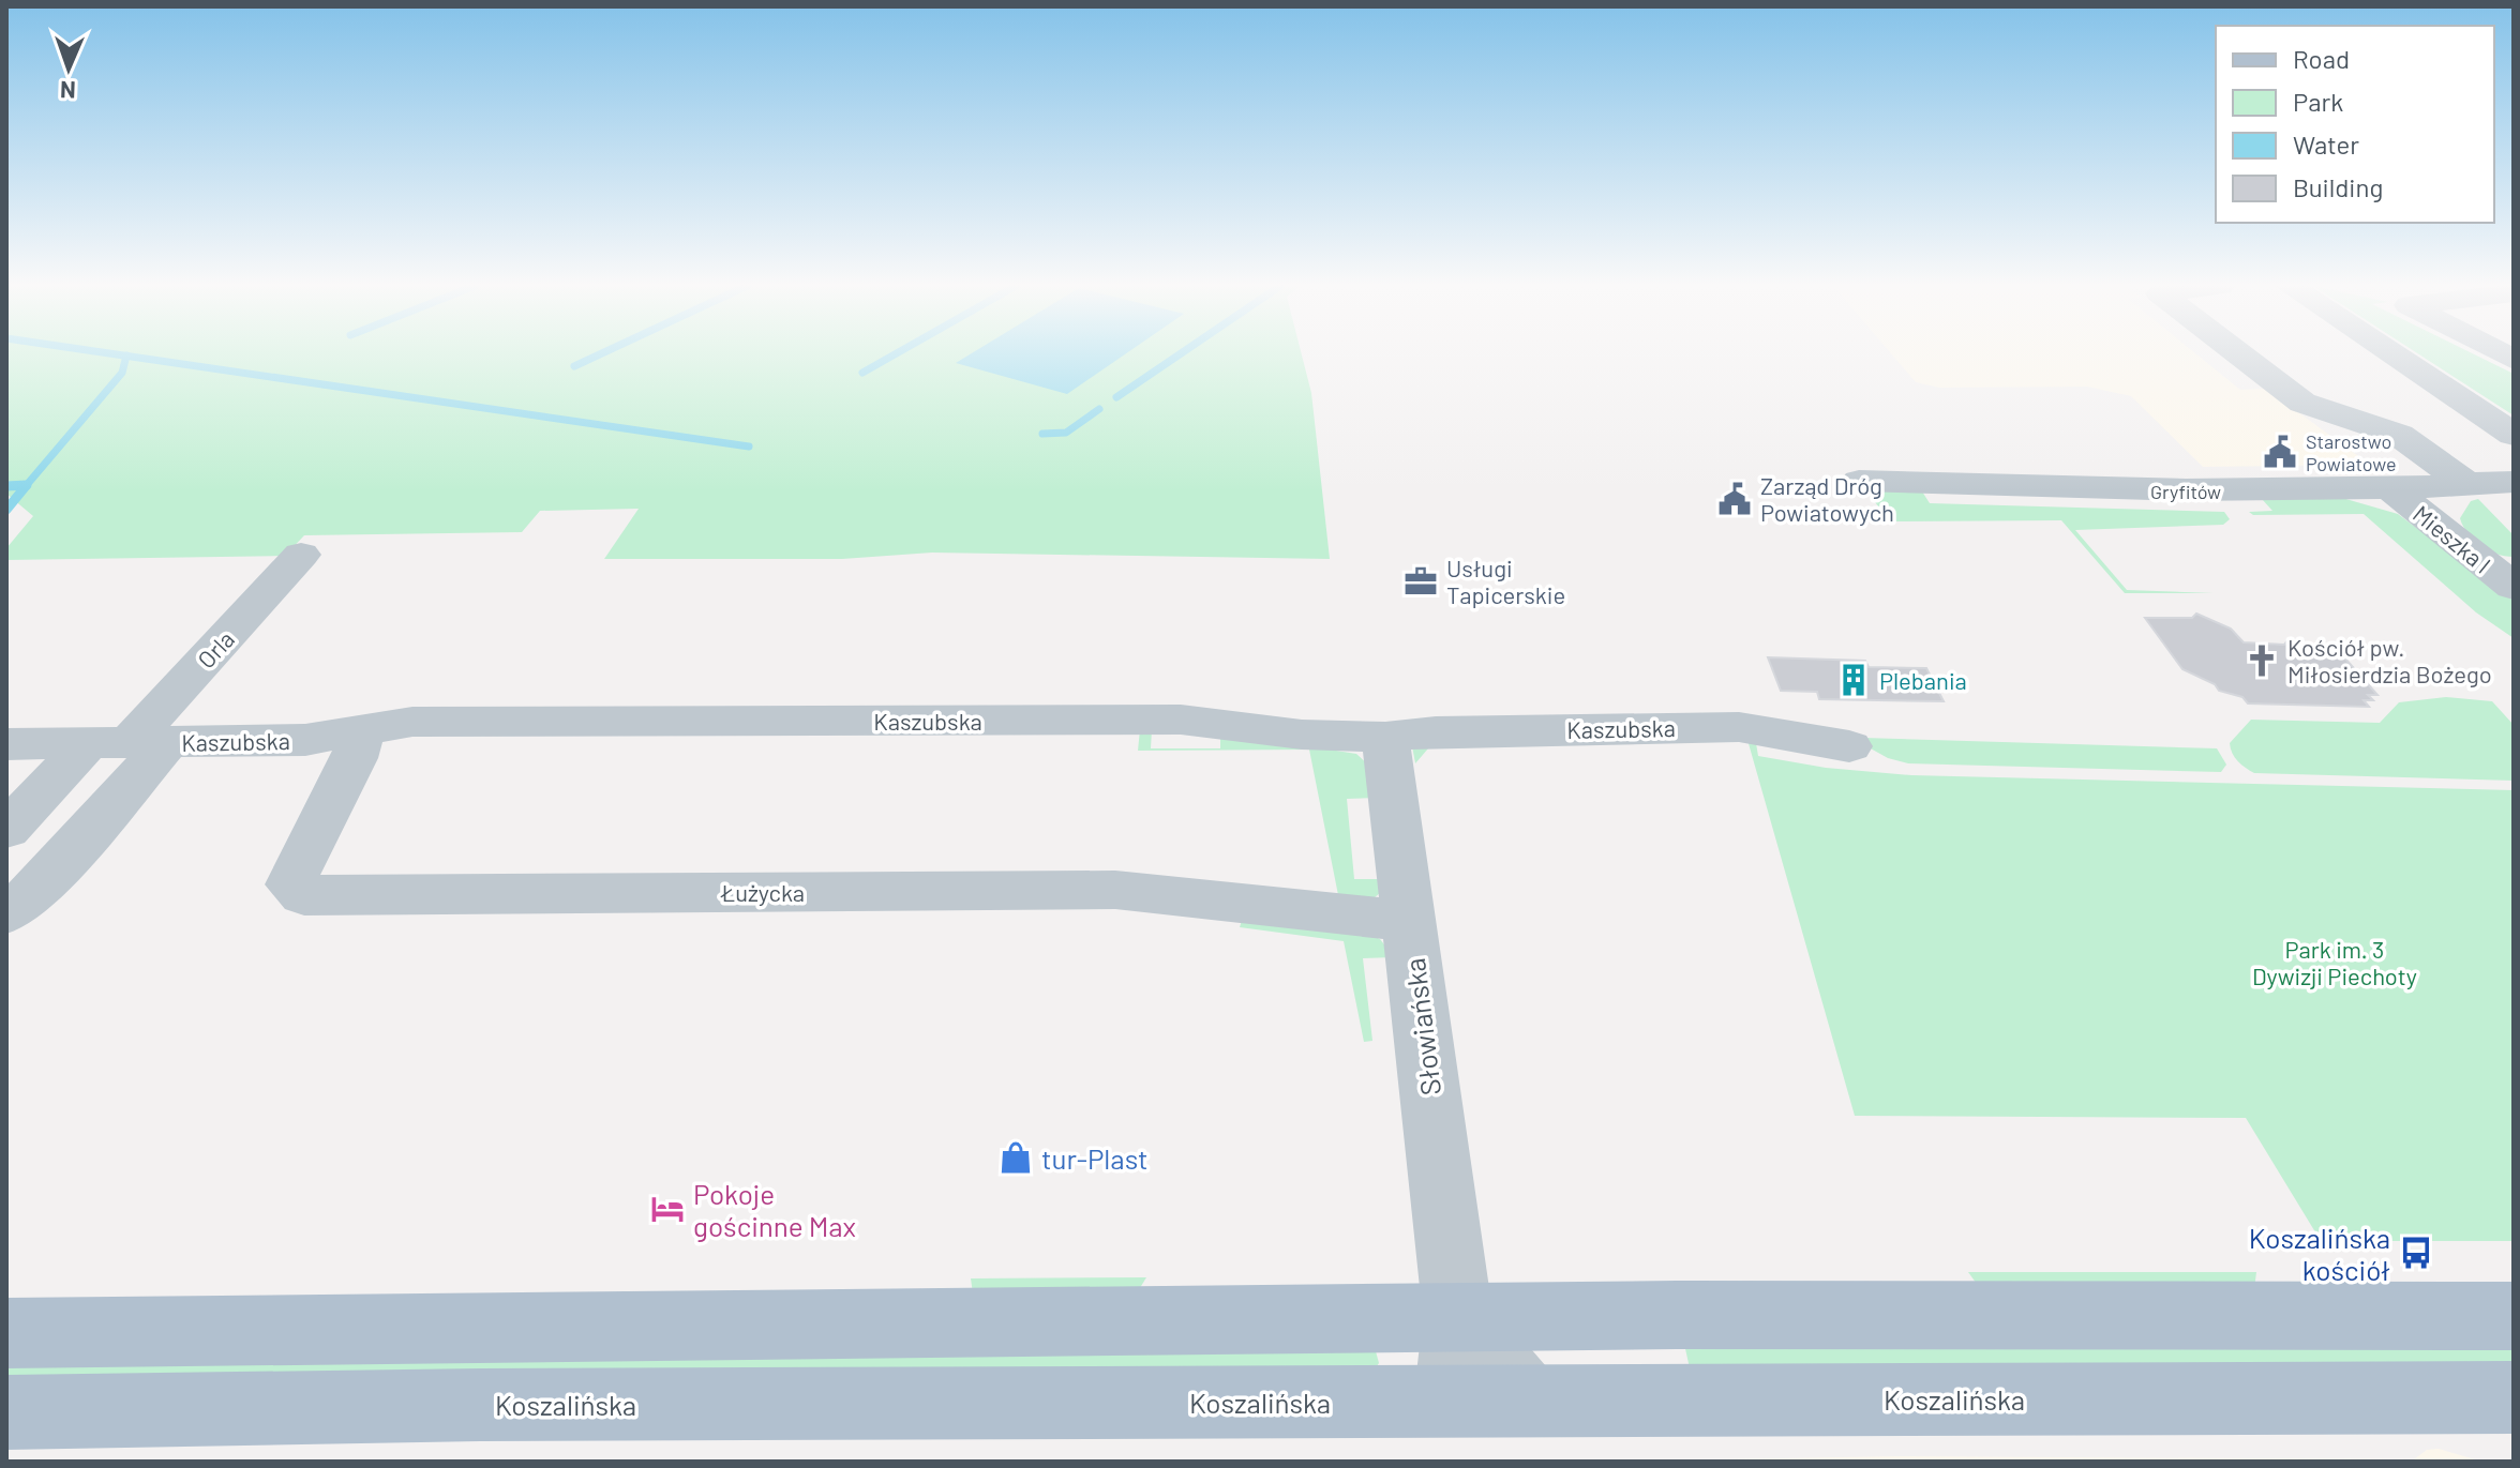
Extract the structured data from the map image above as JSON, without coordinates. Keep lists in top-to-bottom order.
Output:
{
  "streets": {
    "main road": ["Koszalińska"],
    "street": [
      "Gryfitów",
      "Mieszka I",
      "Orla",
      "Kaszubska",
      "Łużycka",
      "Słowiańska"
    ]
  },
  "crossings": [
    ["Gryfitów", "Mieszka I"],
    ["Orla", "Kaszubska"],
    ["Kaszubska", "Łużycka"],
    ["Kaszubska", "Słowiańska"],
    ["Łużycka", "Słowiańska"],
    ["Słowiańska", "Koszalińska"]
  ],
  "parks": ["Park im. 3 Dywizji Piechoty"],
  "places": {
    "public building": ["Starostwo Powiatowe", "Zarząd Dróg Powiatowych"],
    "office": ["Usługi Tapicerskie"],
    "church": ["Kościół pw. Miłosierdzia Bożego"],
    "building": ["Plebania"],
    "shop": ["tur-Plast"],
    "hotel": ["Pokoje gościnne Max"],
    "bus stop": ["Koszalińska kościół"]
  },
  "legend": [
    "Road",
    "Park",
    "Water",
    "Building"
  ],
  "north": "bottom"
}
